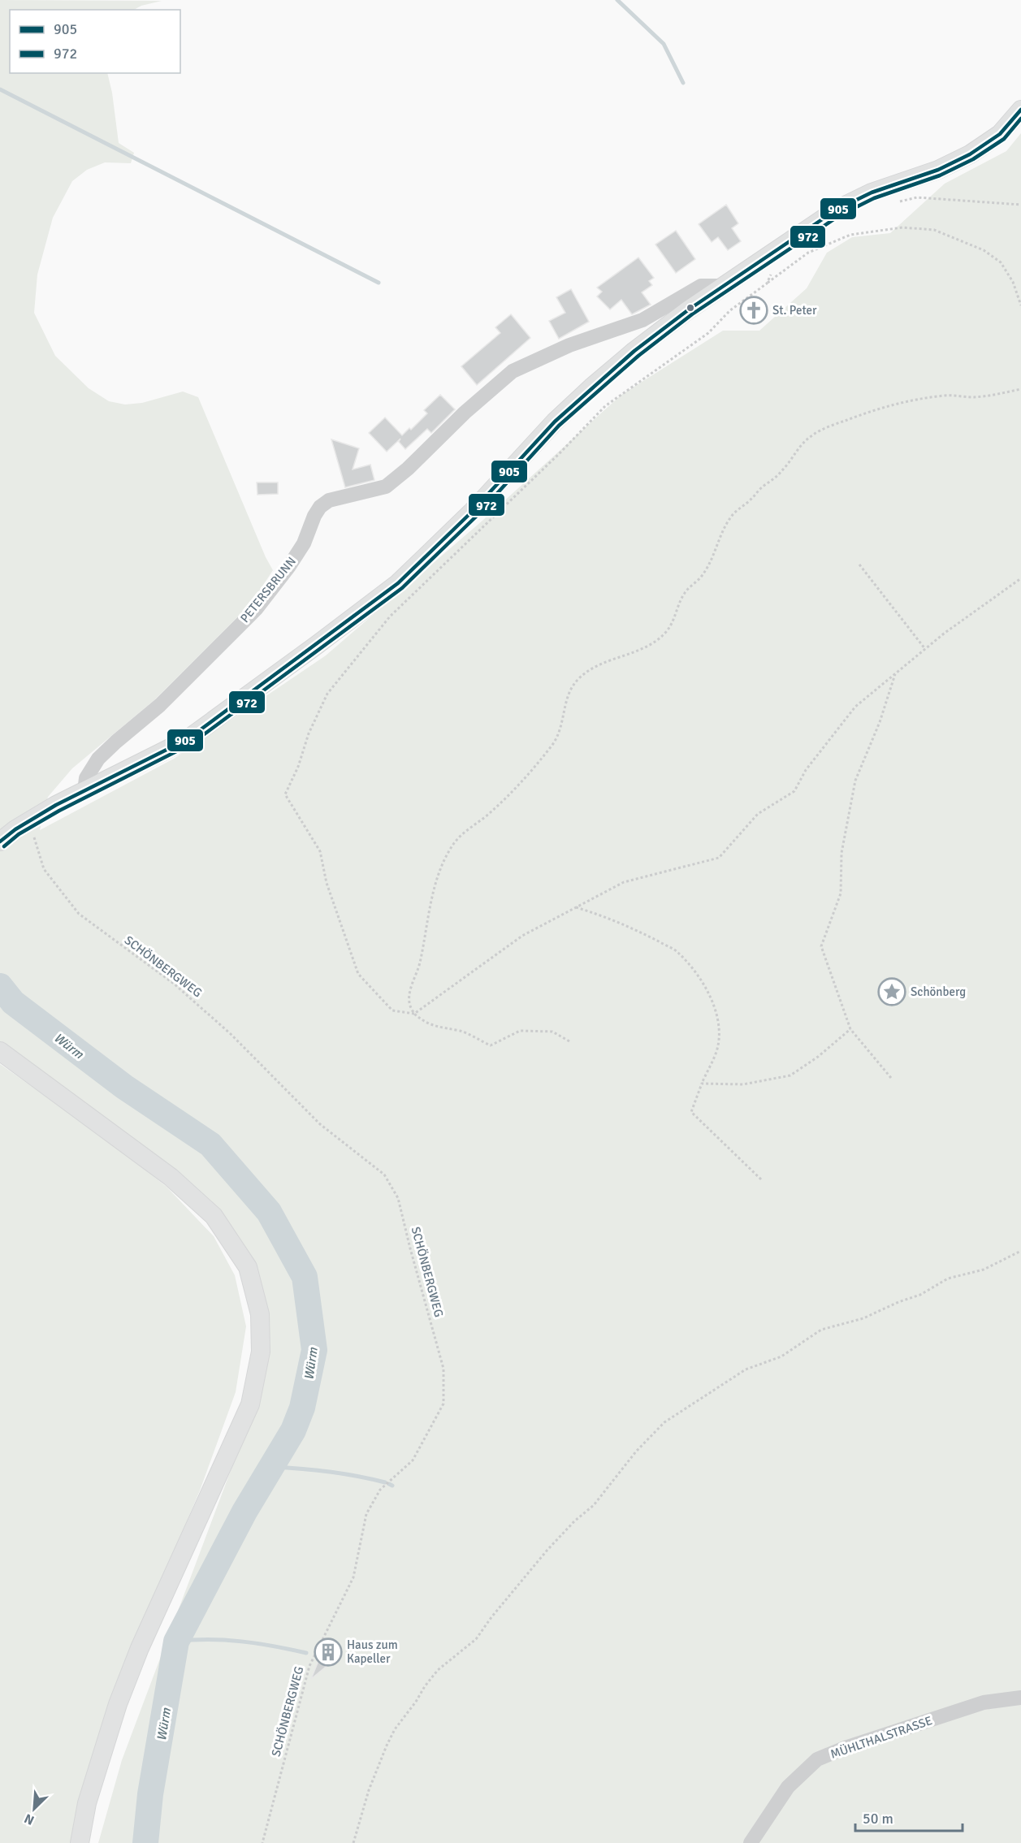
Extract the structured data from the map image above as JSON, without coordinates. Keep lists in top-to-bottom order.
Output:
{
  "streets": {
    "street": ["PETERSBRUNN", "MÜHLTHALSTRASSE"],
    "path": ["SCHÖNBERGWEG"]
  },
  "water": ["Würm"],
  "places": {
    "church": ["St. Peter"],
    "place": ["Schönberg"],
    "building": ["Haus zum Kapeller"]
  },
  "lines": ["transit line 905", "transit line 972"],
  "legend": ["905", "972"],
  "scale_bar": "50 m",
  "north": "bottom left"
}
